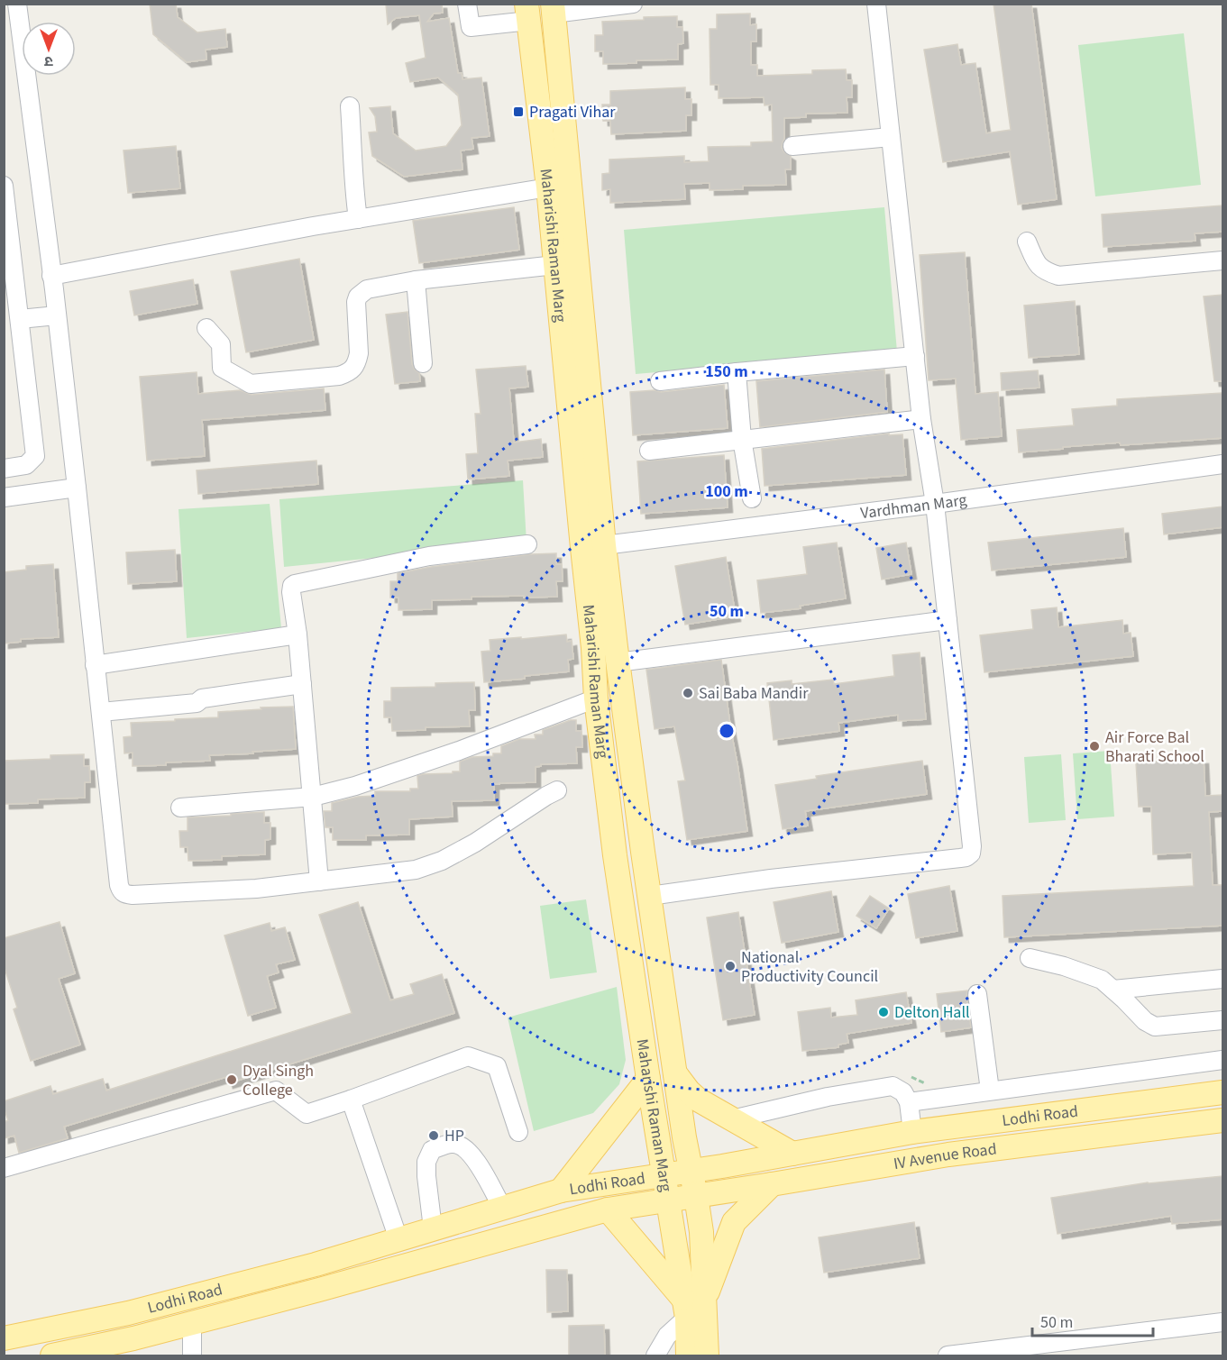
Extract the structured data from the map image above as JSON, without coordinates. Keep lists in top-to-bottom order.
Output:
{
  "streets": {
    "main road": ["Maharishi Raman Marg", "Lodhi Road", "IV Avenue Road"],
    "street": ["Vardhman Marg"]
  },
  "crossings": [
    ["Maharishi Raman Marg", "Vardhman Marg"],
    ["Maharishi Raman Marg", "Lodhi Road"],
    ["Maharishi Raman Marg", "IV Avenue Road"],
    ["Lodhi Road", "IV Avenue Road"]
  ],
  "places": {
    "transit": ["Pragati Vihar"],
    "other": [
      "Sai Baba Mandir",
      "Air Force Bal Bharati School",
      "National Productivity Council",
      "Delton Hall",
      "Dyal Singh College",
      "HP"
    ]
  },
  "scale_bar": "50 m",
  "north": "bottom",
  "rings": ["150 m", "100 m", "50 m"]
}
